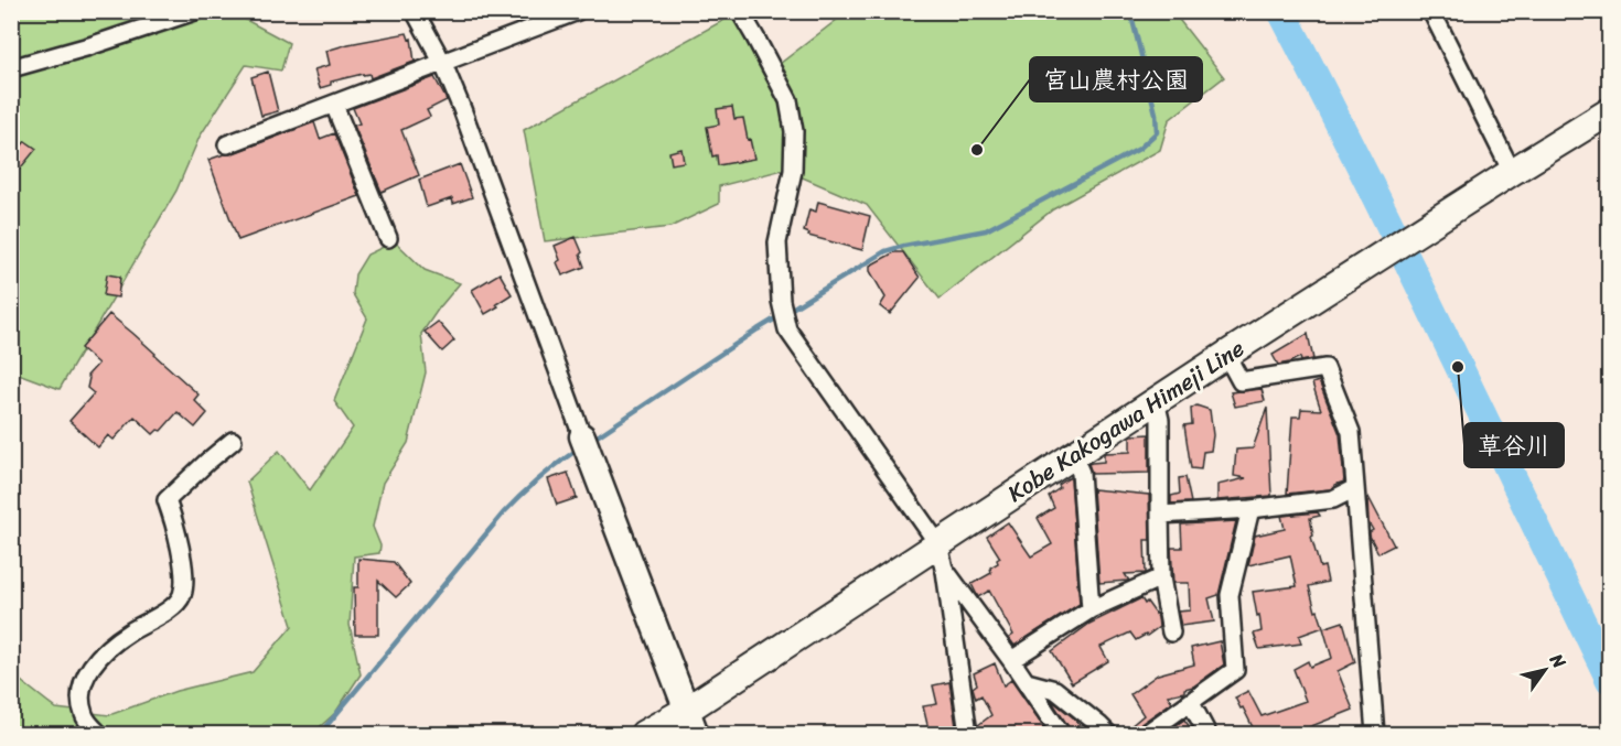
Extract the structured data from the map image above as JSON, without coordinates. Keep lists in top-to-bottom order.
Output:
{
  "streets": {
    "main road": ["Kobe Kakogawa Himeji Line"]
  },
  "places": ["宮山農村公園", "草谷川"],
  "north": "top right"
}
